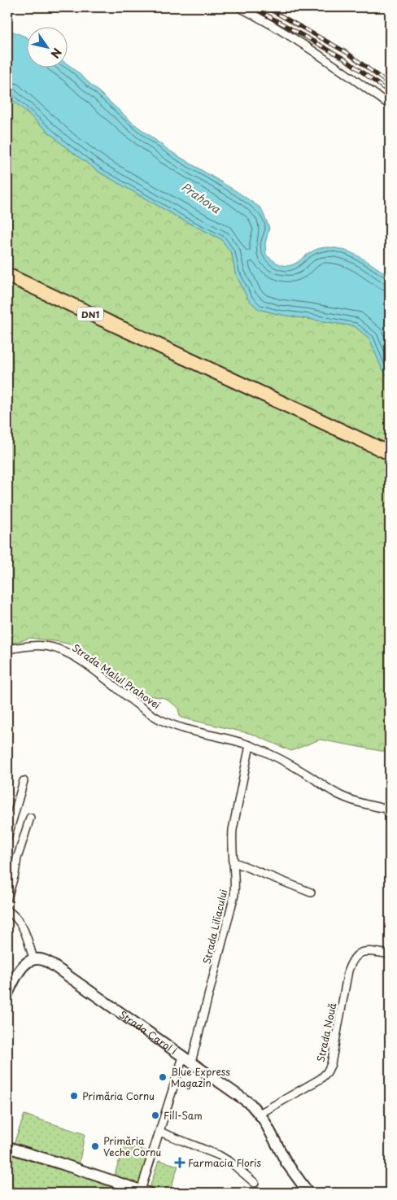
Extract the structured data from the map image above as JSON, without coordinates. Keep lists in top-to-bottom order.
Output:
{
  "streets": {
    "highway": ["DN1"],
    "main road": ["Strada Carol I"],
    "street": ["Strada Malul Prahovei", "Strada Liliacului", "Strada Nouă"]
  },
  "crossings": [
    ["Strada Malul Prahovei", "Strada Liliacului"],
    ["Strada Liliacului", "Strada Carol I"],
    ["Strada Carol I", "Strada Nouă"]
  ],
  "water": ["Prahova"],
  "places": {
    "other": [
      "Blue Express Magazin",
      "Primăria Cornu",
      "Fill-Sam",
      "Primăria Veche Cornu"
    ],
    "health": ["Farmacia Floris"]
  },
  "north": "bottom right"
}
